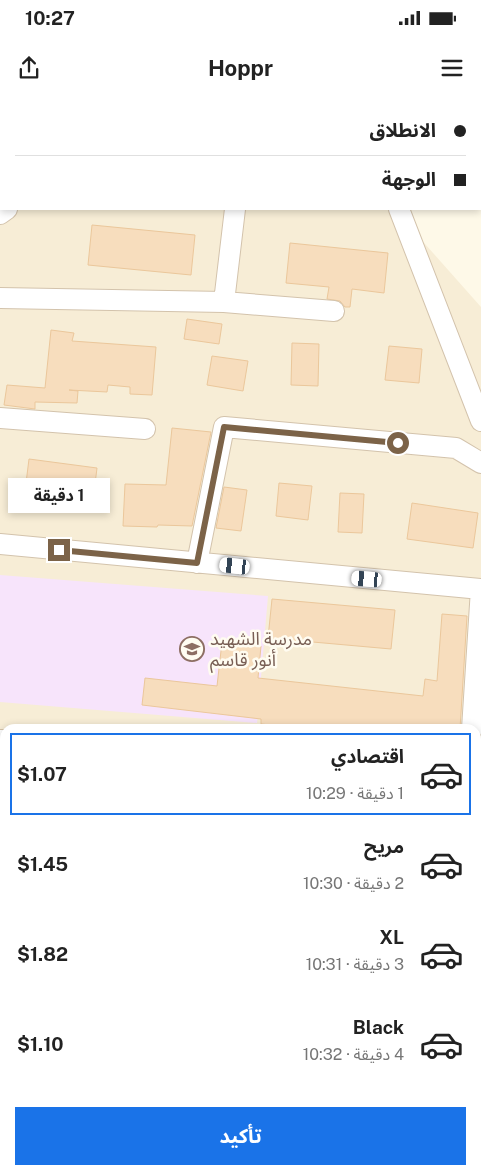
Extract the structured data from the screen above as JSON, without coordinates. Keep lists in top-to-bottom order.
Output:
{
  "places": {
    "school or university": ["مدرسة الشهيد أنور قاسم"]
  },
  "page": {
    "status": "10:27",
    "header": "Hoppr",
    "banner": ["الانطلاق", "الوجهة"],
    "bubble": "1 دقيقة",
    "list": [
      {
        "name": "اقتصادي",
        "note": "1 دقيقة · 10:29",
        "value": "$1.07"
      },
      {
        "name": "مريح",
        "note": "2 دقيقة · 10:30",
        "value": "$1.45"
      },
      {
        "name": "XL",
        "note": "3 دقيقة · 10:31",
        "value": "$1.82"
      },
      {
        "name": "Black",
        "note": "4 دقيقة · 10:32",
        "value": "$1.10"
      }
    ],
    "buttons": "تأكيد"
  }
}
